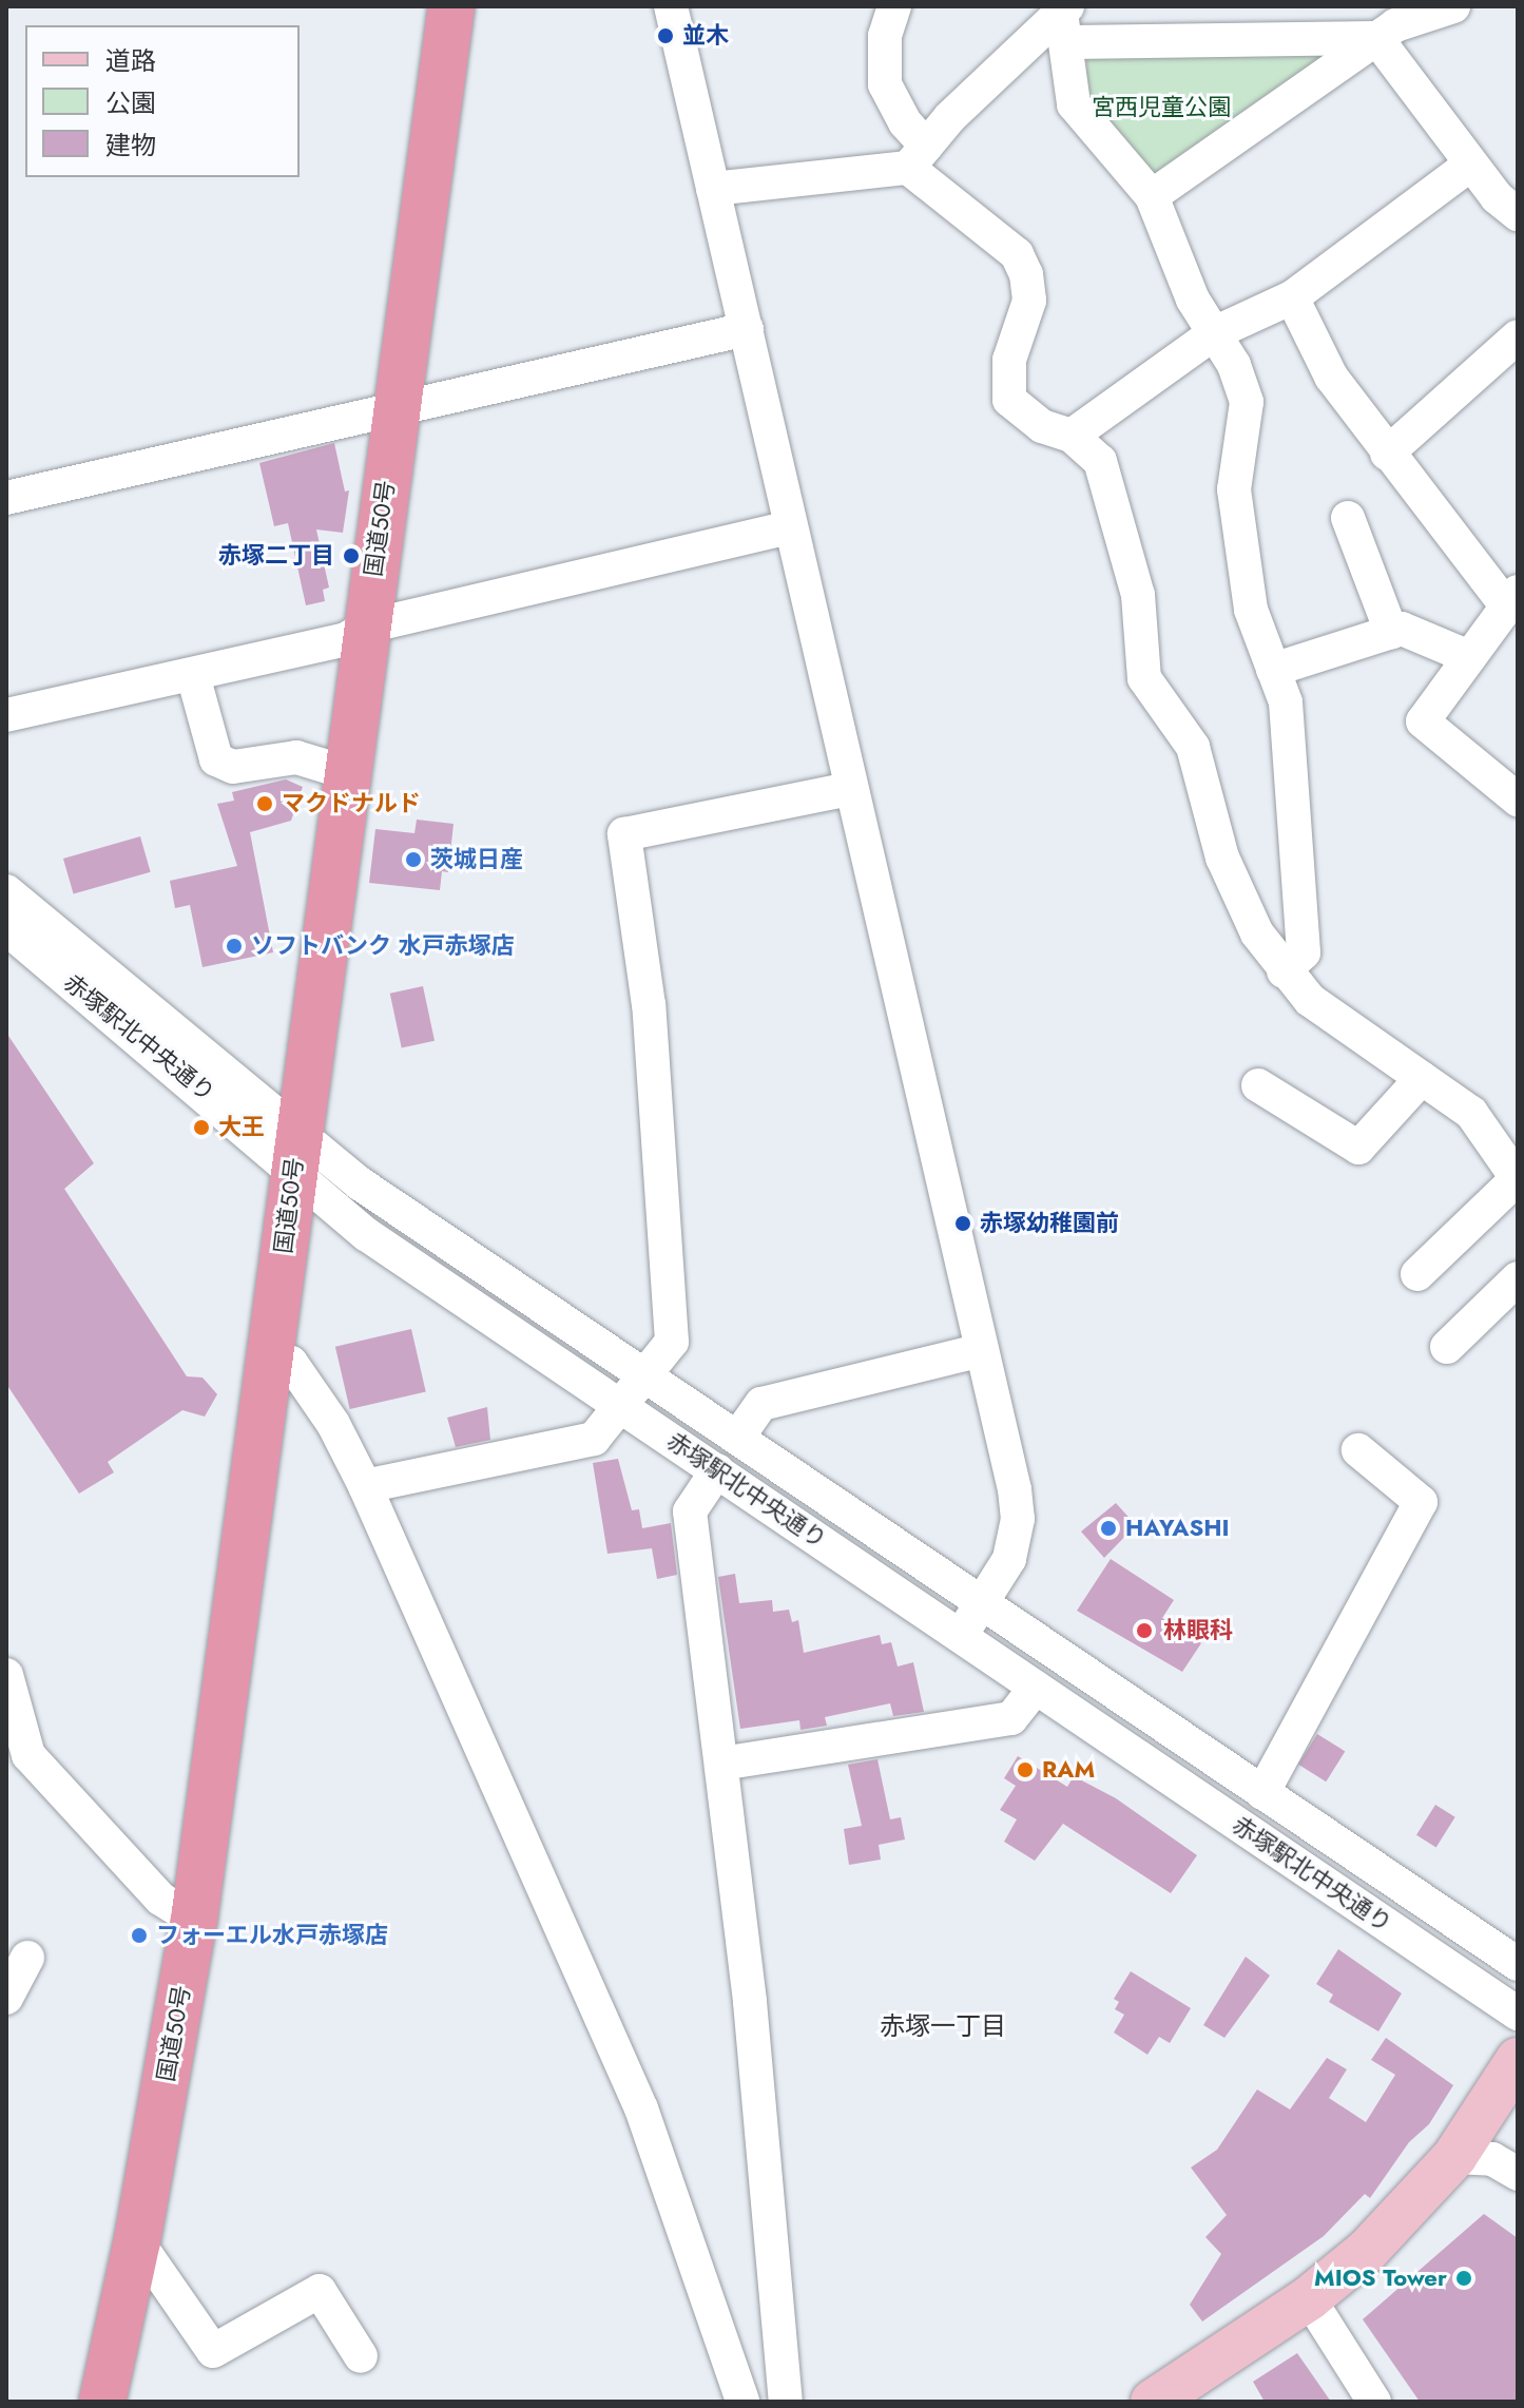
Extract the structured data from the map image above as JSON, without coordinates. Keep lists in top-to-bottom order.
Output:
{
  "streets": {
    "highway": ["国道50号"],
    "street": ["赤塚駅北中央通り"]
  },
  "crossings": [
    ["国道50号", "赤塚駅北中央通り"]
  ],
  "districts": ["赤塚一丁目"],
  "parks": ["宮西児童公園"],
  "places": [
    "並木",
    "赤塚二丁目",
    "マクドナルド",
    "茨城日産",
    "ソフトバンク 水戸赤塚店",
    "大王",
    "赤塚幼稚園前",
    "HAYASHI",
    "林眼科",
    "RAM",
    "フォーエル水戸赤塚店",
    "MIOS Tower"
  ],
  "legend": ["道路", "公園", "建物"]
}
